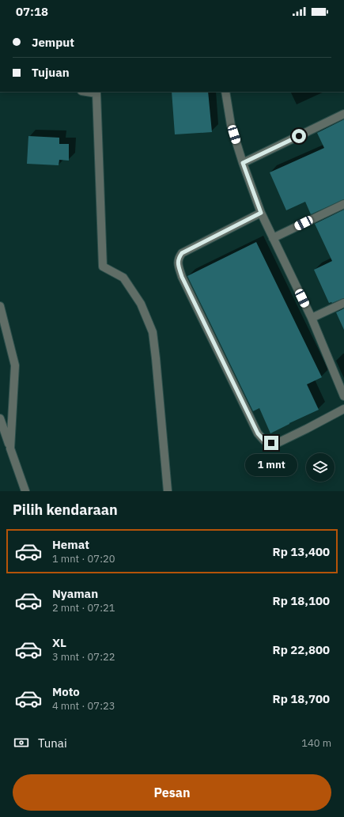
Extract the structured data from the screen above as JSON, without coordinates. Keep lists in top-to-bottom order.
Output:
{
  "page": {
    "status": "07:18",
    "banner": ["Jemput", "Tujuan"],
    "bubble": "1 mnt",
    "heading": "Pilih kendaraan",
    "list": [
      {
        "name": "Hemat",
        "note": "1 mnt · 07:20",
        "value": "Rp 13,400"
      },
      {
        "name": "Nyaman",
        "note": "2 mnt · 07:21",
        "value": "Rp 18,100"
      },
      {
        "name": "XL",
        "note": "3 mnt · 07:22",
        "value": "Rp 22,800"
      },
      {
        "name": "Moto",
        "note": "4 mnt · 07:23",
        "value": "Rp 18,700"
      }
    ],
    "pay": ["Tunai", "140 m"],
    "buttons": "Pesan"
  }
}
